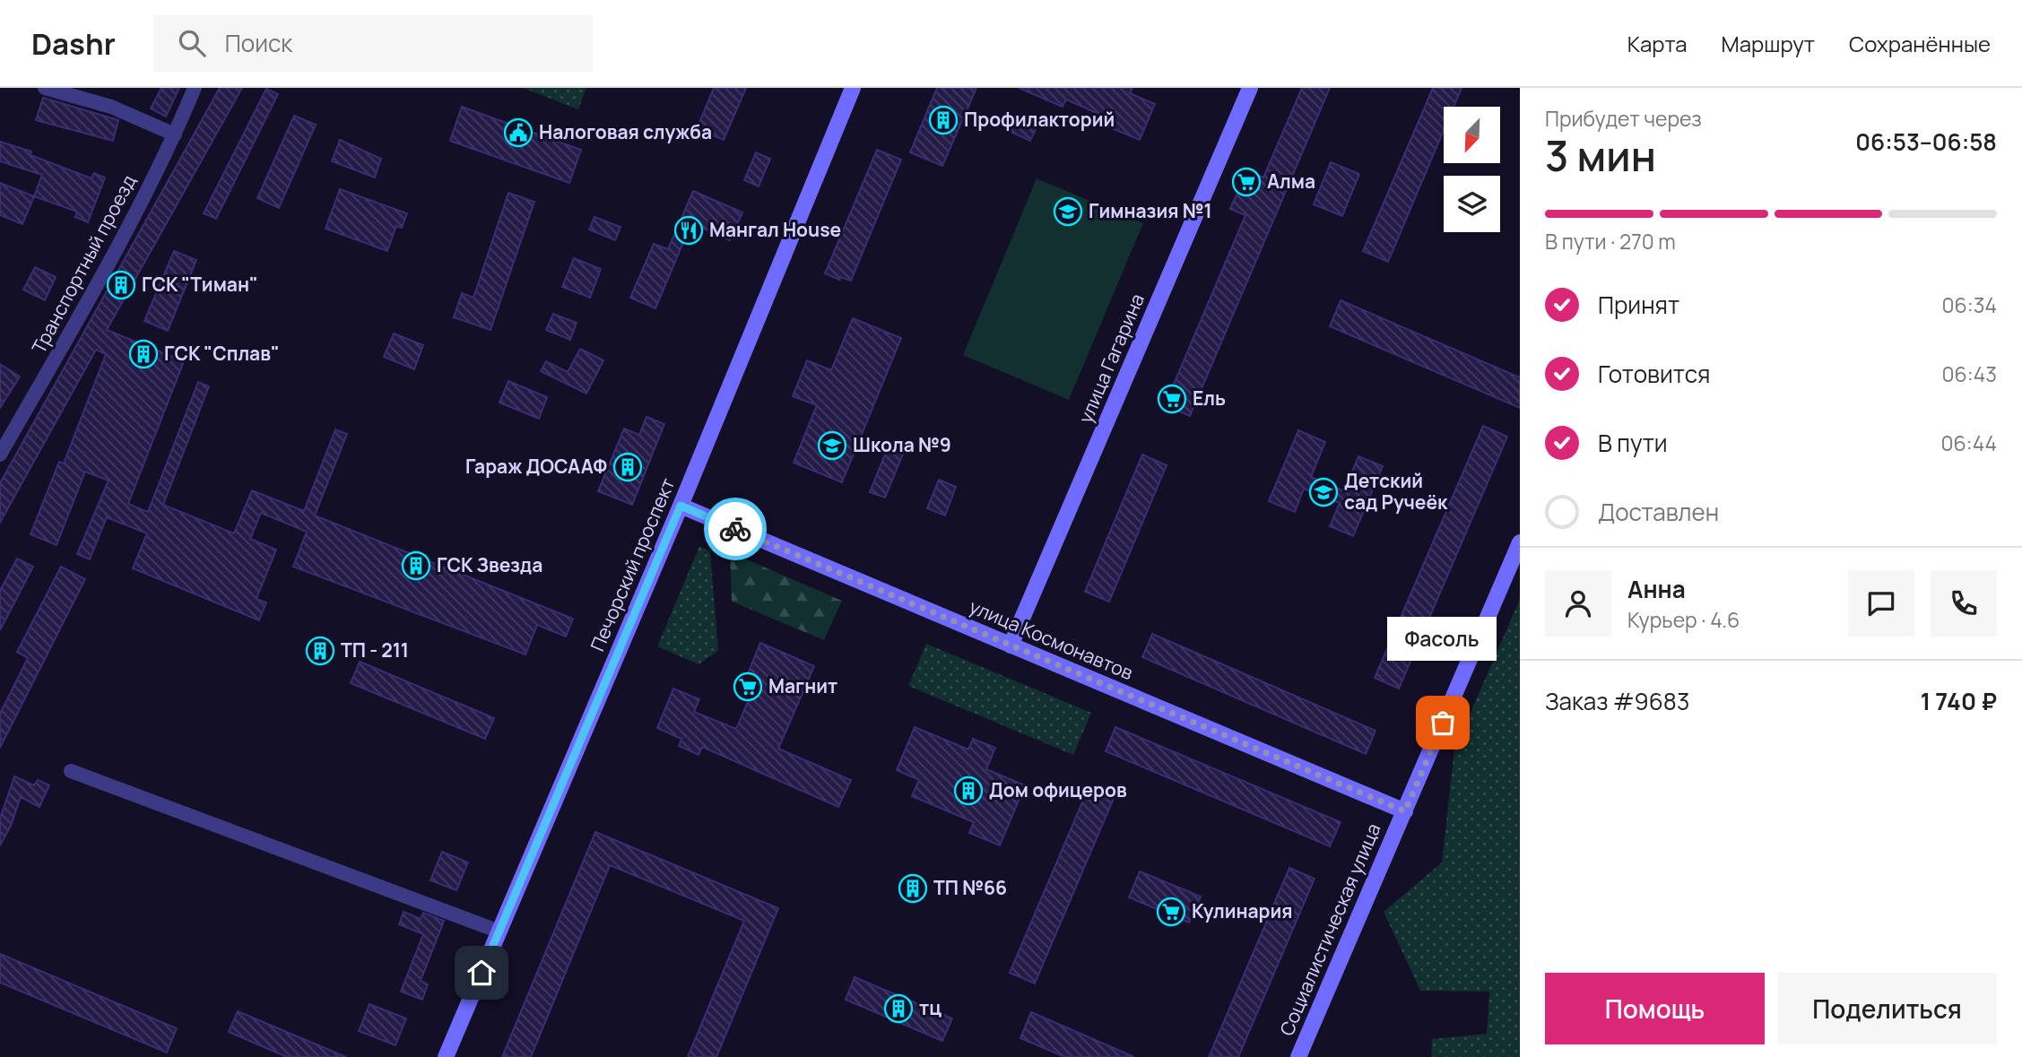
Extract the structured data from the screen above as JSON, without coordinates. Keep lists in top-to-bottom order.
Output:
{
  "streets": {
    "main road": [
      "улица Гагарина",
      "Печорский проспект",
      "улица Космонавтов",
      "Социалистическая улица"
    ],
    "street": ["Транспортный проезд"]
  },
  "crossings": [
    ["улица Гагарина", "улица Космонавтов"],
    ["Печорский проспект", "улица Космонавтов"],
    ["улица Космонавтов", "Социалистическая улица"]
  ],
  "places": {
    "building": [
      "Профилакторий",
      "ГСК \"Тиман\"",
      "ГСК \"Сплав\"",
      "Гараж ДОСААФ",
      "ГСК Звезда",
      "ТП - 211",
      "Дом офицеров",
      "ТП №66",
      "тц"
    ],
    "public building": ["Налоговая служба"],
    "supermarket": [
      "Алма",
      "Ель",
      "Магнит",
      "Кулинария"
    ],
    "school or university": ["Гимназия №1", "Школа №9", "Детский сад Ручеёк"],
    "restaurant": ["Мангал House"],
    "other": ["Фасоль"]
  },
  "north": "bottom left",
  "page": {
    "header": "Dashr",
    "search": "Поиск",
    "nav": ["Карта", "Маршрут", "Сохранённые"],
    "heading": ["3 мин", "Прибудет через", "06:53–06:58"],
    "panel": [
      "Анна",
      "Курьер · 4.6",
      "Заказ #9683",
      "1 740 ₽"
    ],
    "bar": "В пути · 270 m",
    "list": [
      ["Принят", "06:34"],
      ["Готовится", "06:43"],
      ["В пути", "06:44"],
      "Доставлен"
    ],
    "bubble": "Фасоль",
    "buttons": ["Помощь", "Поделиться"]
  }
}
